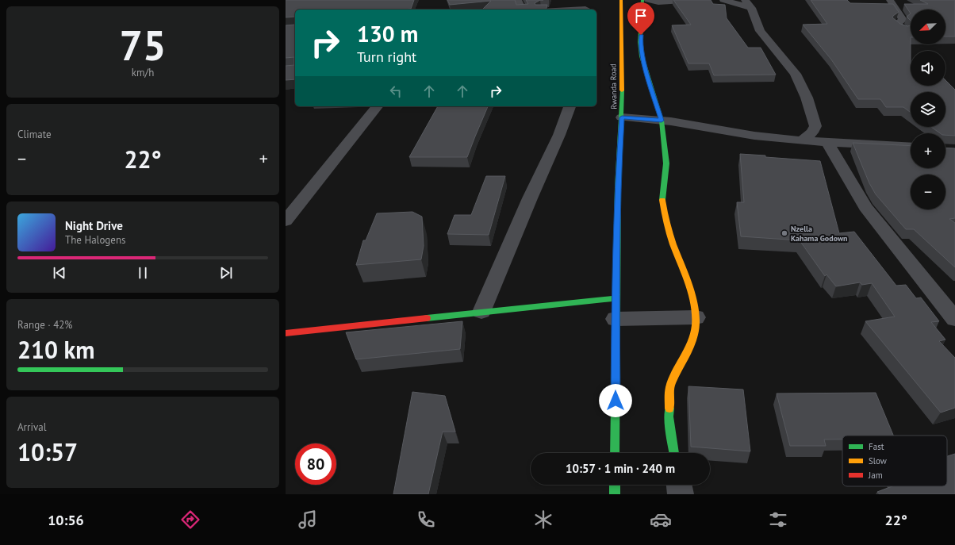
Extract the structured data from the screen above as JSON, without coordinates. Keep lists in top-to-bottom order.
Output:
{
  "streets": {
    "main road": ["Rwanda Road"]
  },
  "places": ["Nzella Kahama Godown"],
  "legend": ["Fast", "Slow", "Jam"],
  "north": "bottom left",
  "page": {
    "tile": [
      ["75", "km/h"],
      "Climate",
      ["Range · 42%", "210 km"],
      ["Arrival", "10:57"]
    ],
    "map_buttons": ["+", "−"],
    "turn": ["130 m", "Turn right"],
    "heat": ["−", "22°", "+"],
    "song": ["Night Drive", "The Halogens"],
    "limit": "80",
    "trip": "10:57 · 1 min · 240 m",
    "tabs": ["10:56", "22°"]
  }
}
